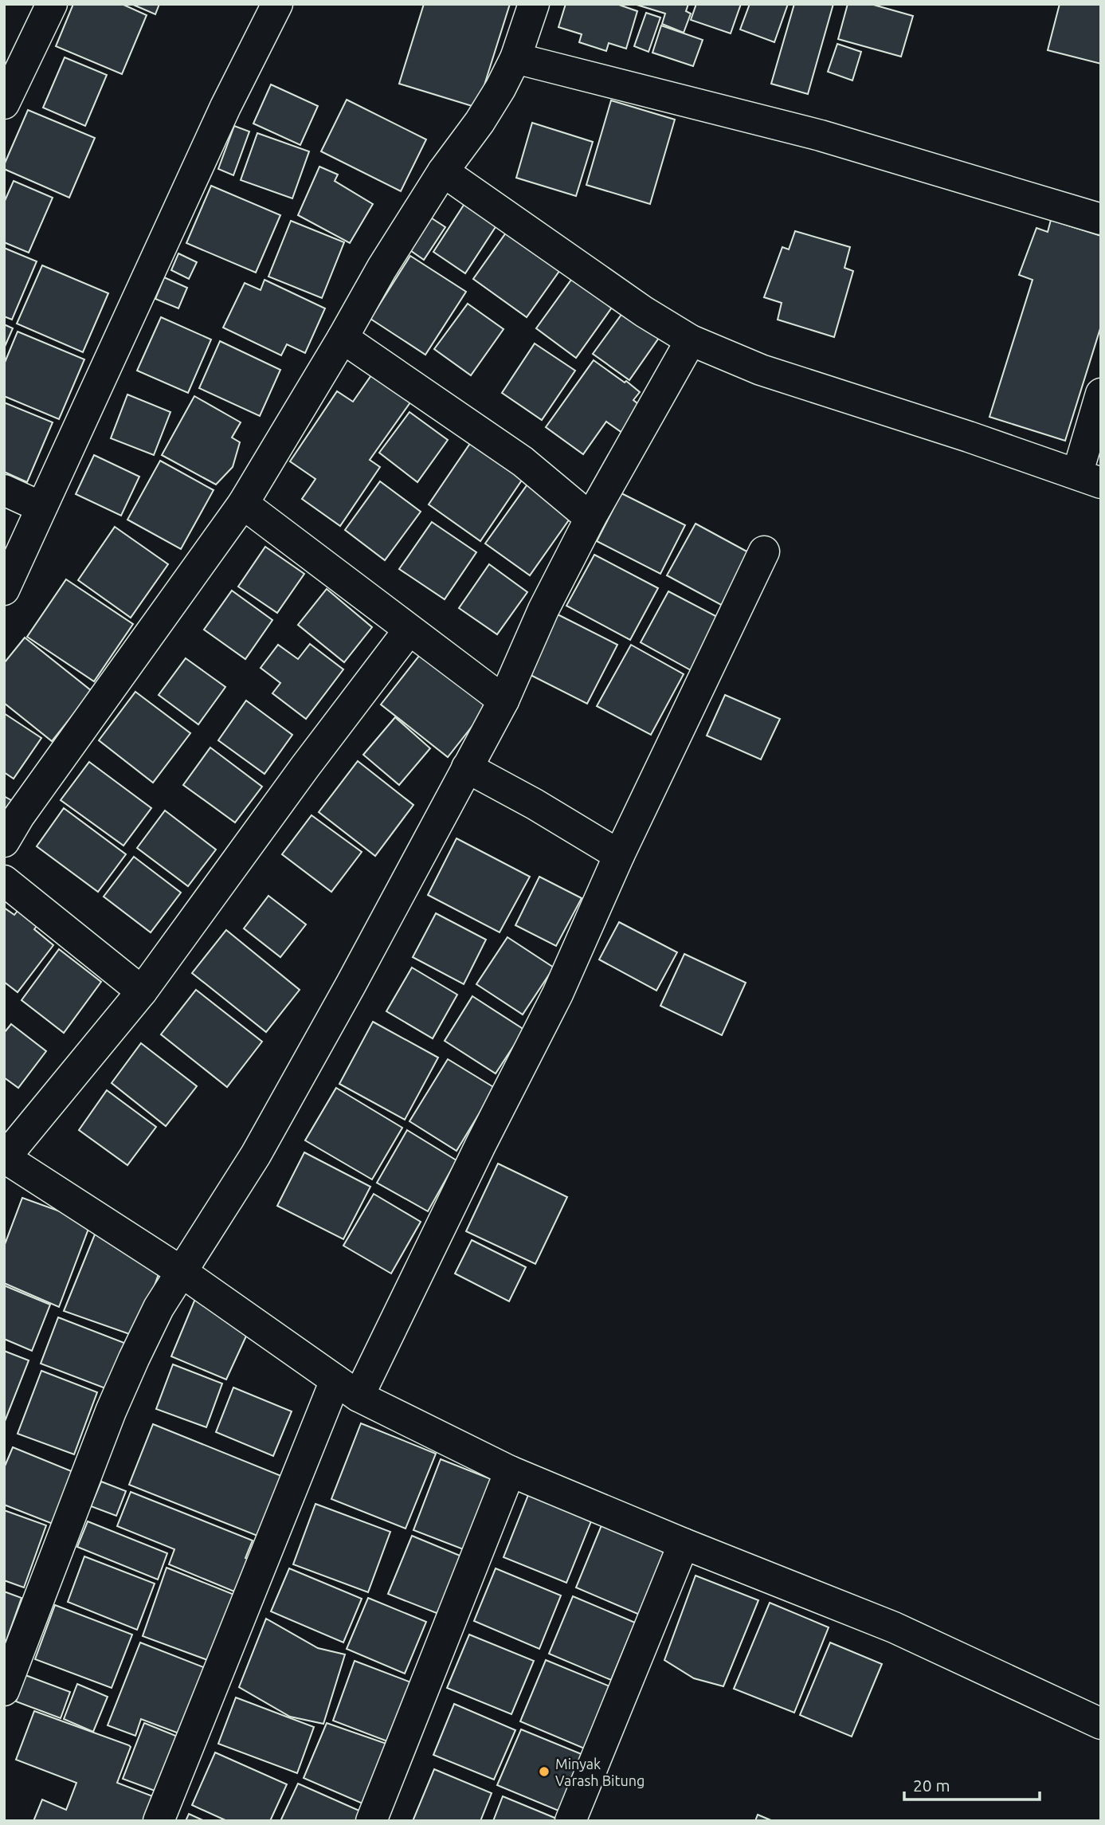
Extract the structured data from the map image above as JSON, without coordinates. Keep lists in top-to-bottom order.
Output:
{
  "places": ["Minyak Varash Bitung"],
  "scale_bar": "20 m"
}
